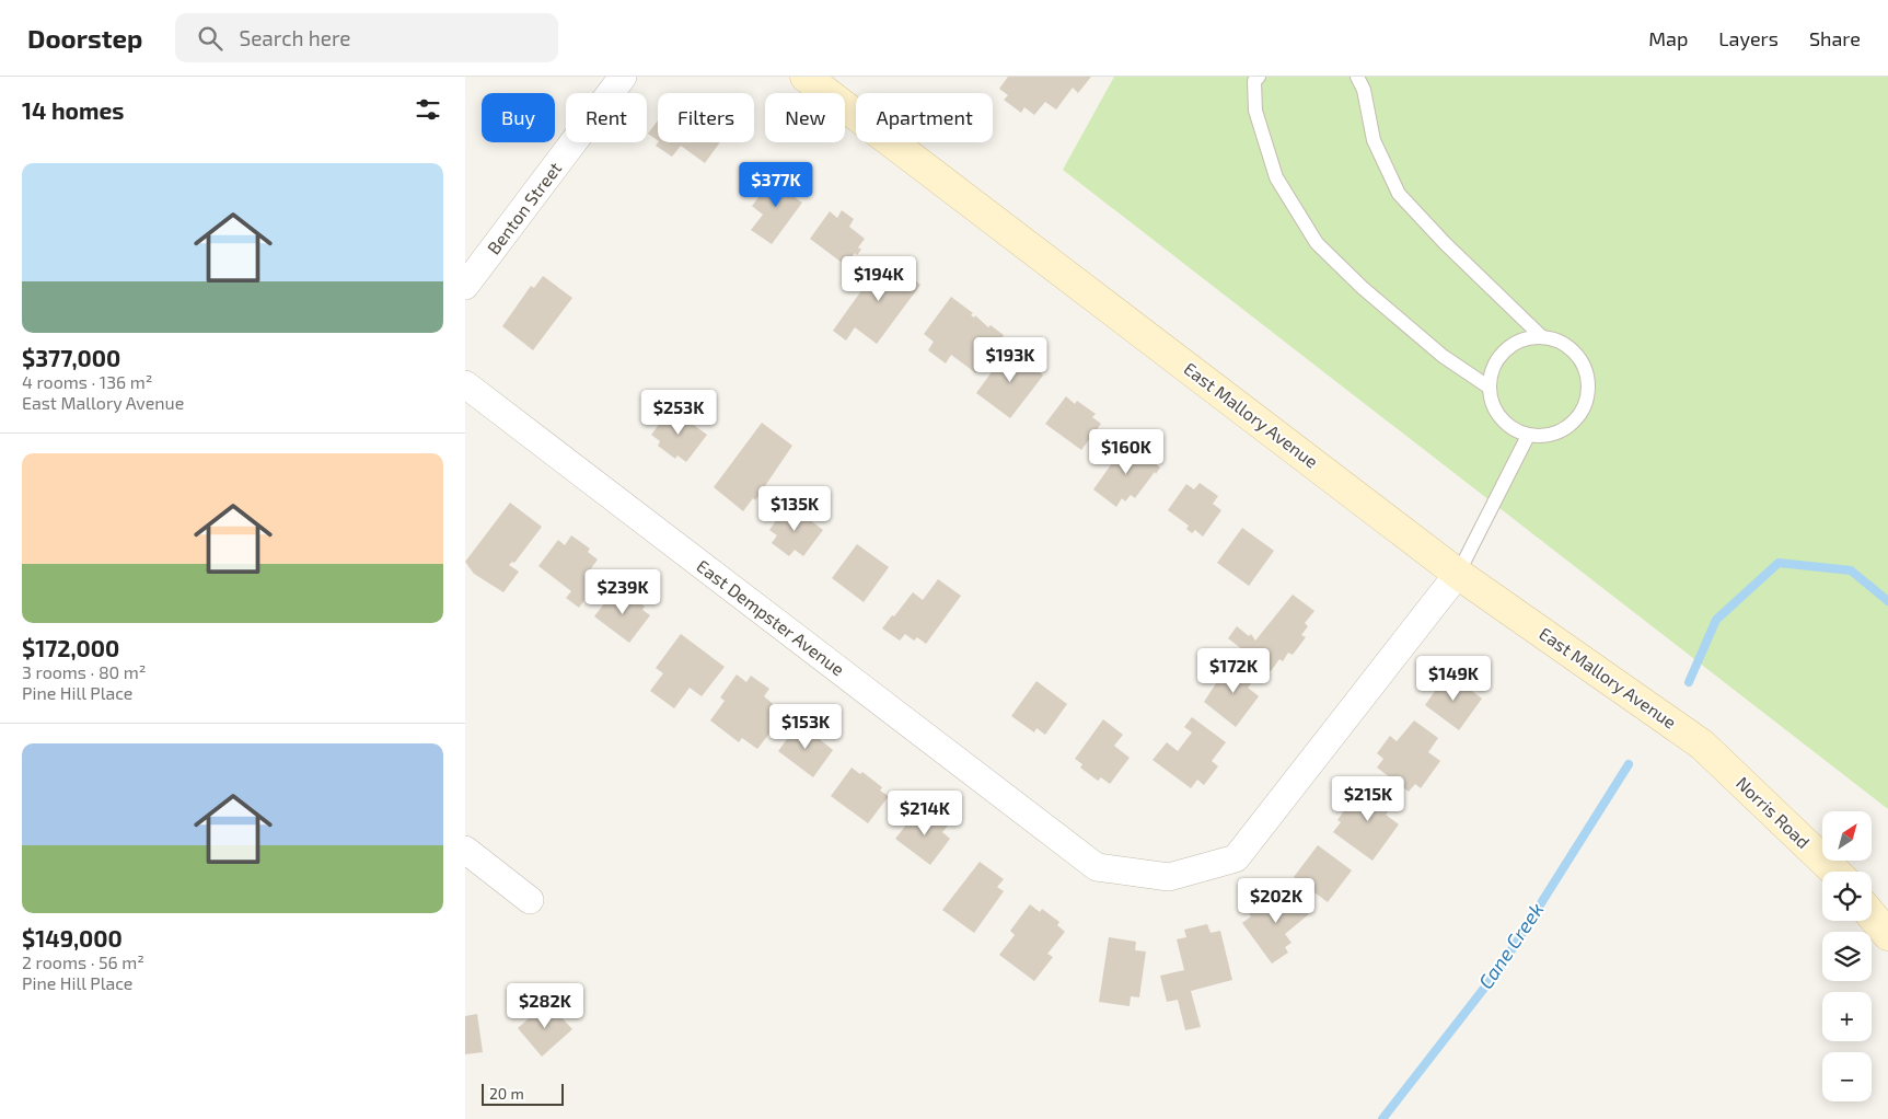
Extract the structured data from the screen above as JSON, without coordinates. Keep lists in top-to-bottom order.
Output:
{
  "streets": {
    "main road": ["East Mallory Avenue", "Norris Road"],
    "street": ["Benton Street", "East Dempster Avenue"]
  },
  "crossings": [
    ["East Mallory Avenue", "East Dempster Avenue"],
    ["East Mallory Avenue", "Norris Road"]
  ],
  "water": ["Cane Creek"],
  "scale_bar": "20 m",
  "north": "top right",
  "page": {
    "header": "Doorstep",
    "search": "Search here",
    "nav": ["Map", "Layers", "Share"],
    "heading": "14 homes",
    "chip": [
      "Buy",
      "Rent",
      "Filters",
      "New",
      "Apartment"
    ],
    "list": [
      {
        "name": "$377,000",
        "note": "4 rooms · 136 m² · East Mallory Avenue"
      },
      {
        "name": "$172,000",
        "note": "3 rooms · 80 m² · Pine Hill Place"
      },
      {
        "name": "$149,000",
        "note": "2 rooms · 56 m² · Pine Hill Place"
      }
    ],
    "price": [
      "$377K",
      "$194K",
      "$193K",
      "$253K",
      "$160K",
      "$135K",
      "$239K",
      "$172K",
      "$149K",
      "$153K",
      "$215K",
      "$214K",
      "$202K",
      "$282K"
    ],
    "map_buttons": ["+", "−"],
    "scale": "20 m"
  }
}
